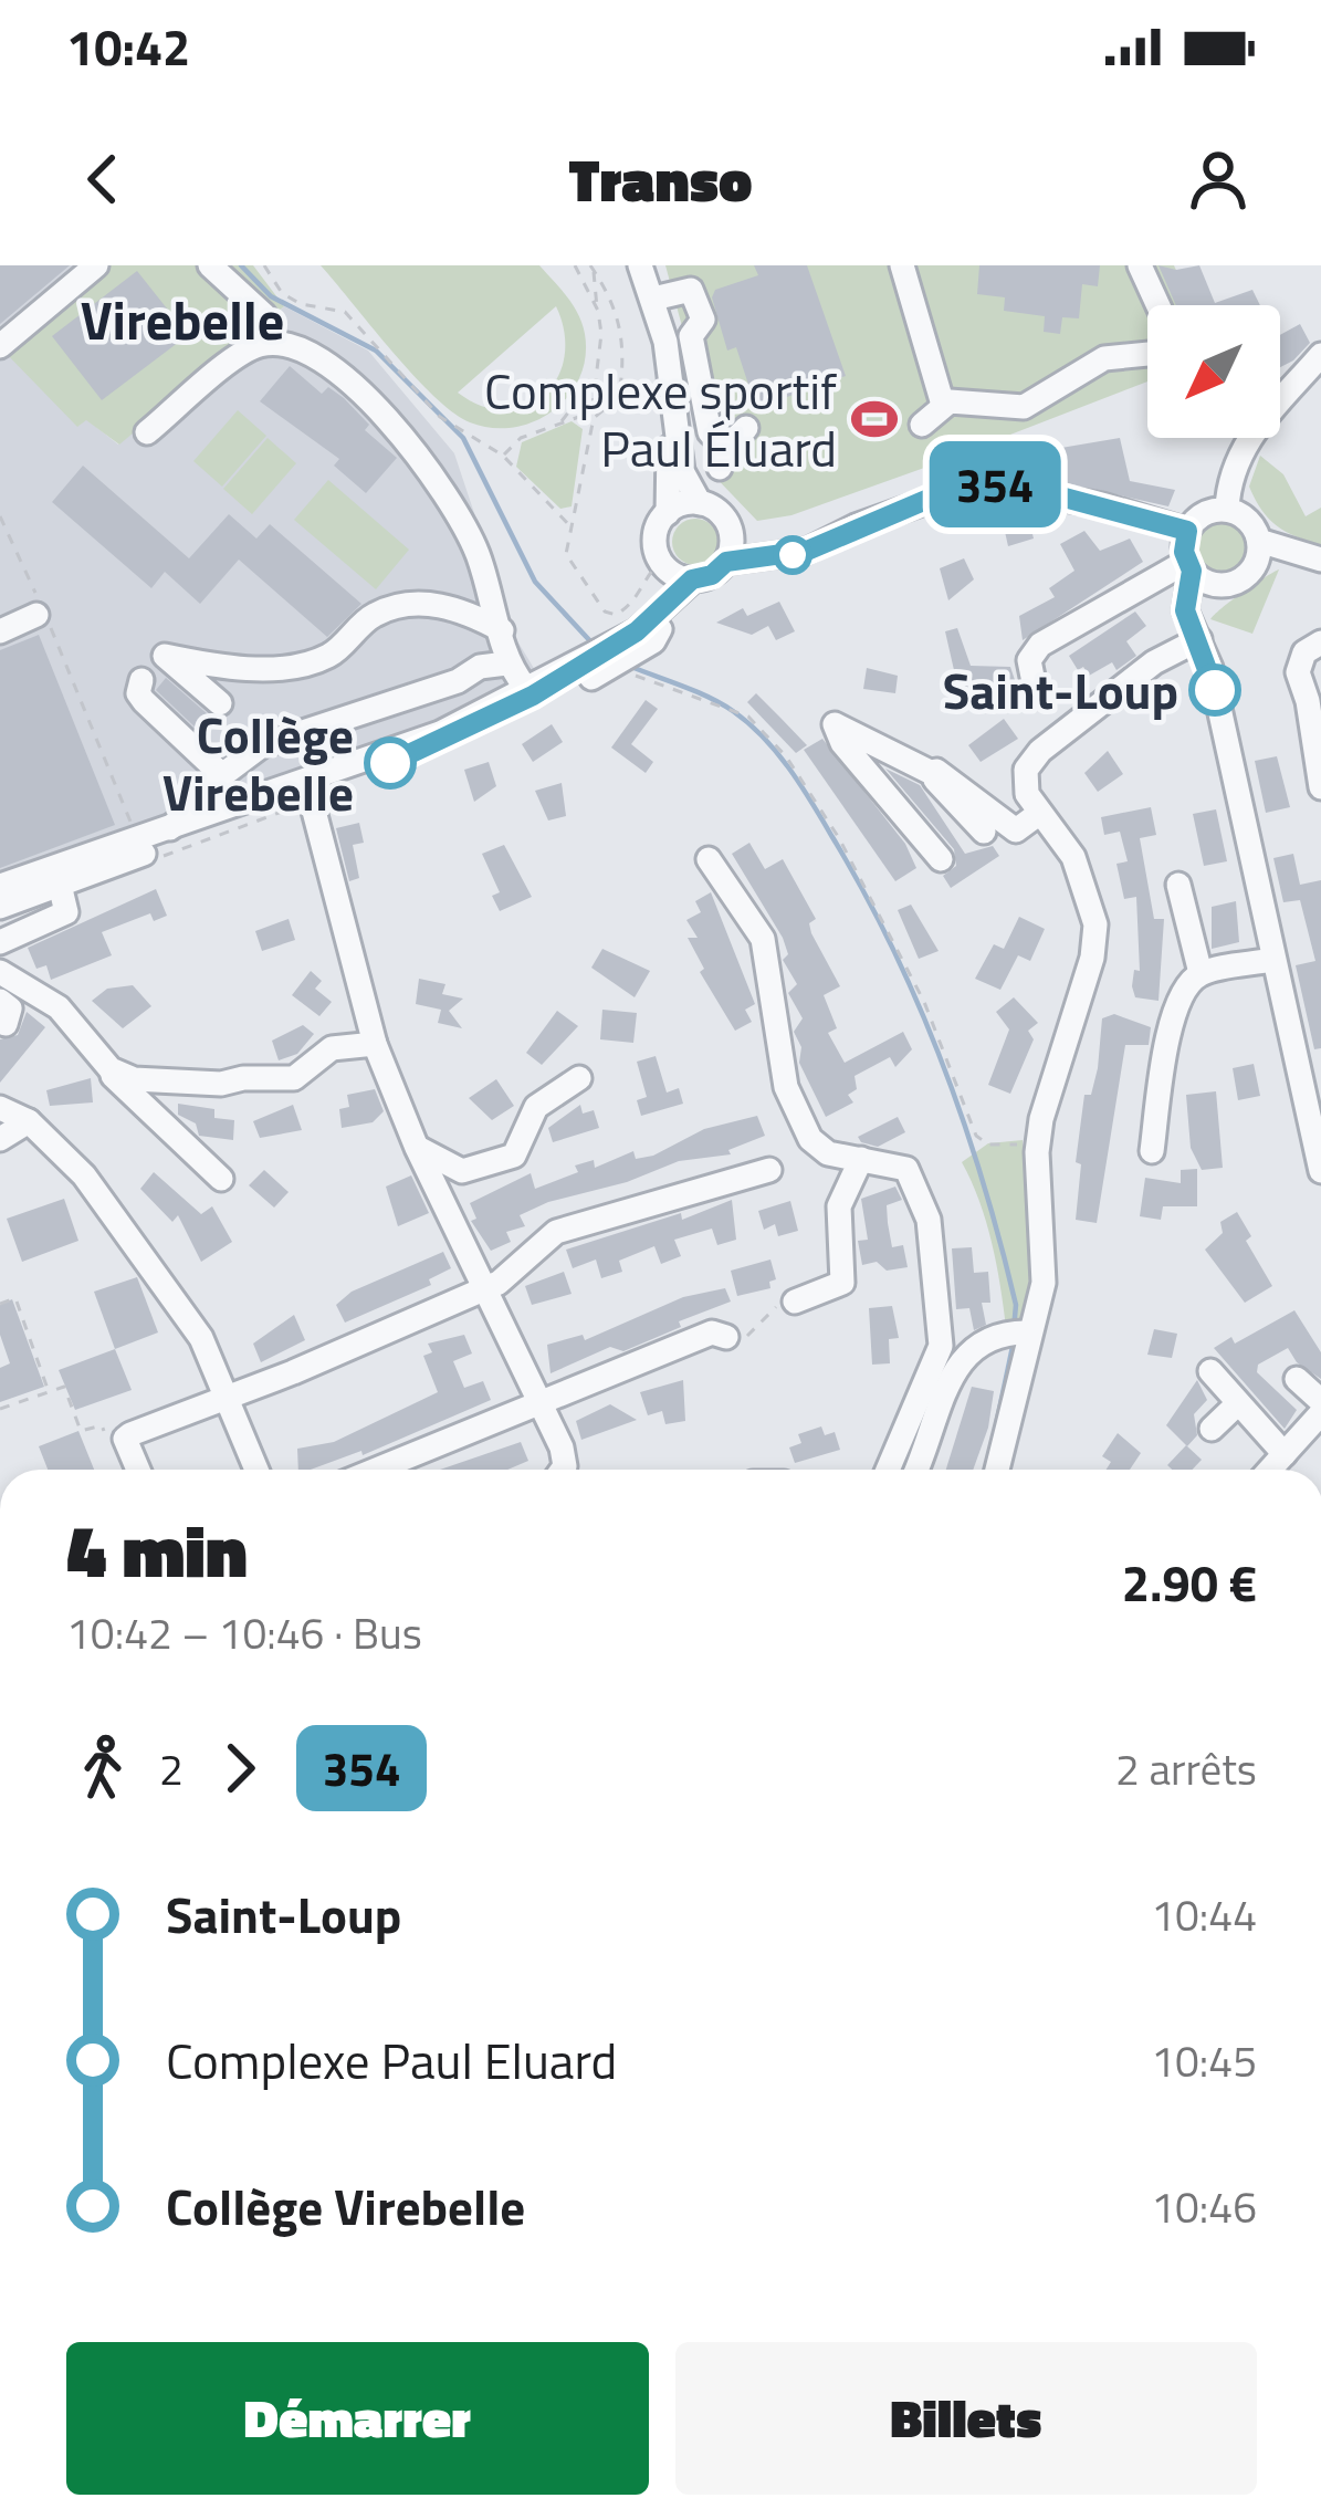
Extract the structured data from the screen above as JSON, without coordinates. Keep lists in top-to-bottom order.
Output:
{
  "districts": ["Virebelle"],
  "places": {
    "sports": ["Complexe sportif Paul Éluard"],
    "other": ["Saint-Loup", "Collège Virebelle"]
  },
  "lines": ["bus line 354"],
  "north": "bottom left",
  "page": {
    "status": "10:42",
    "header": "Transo",
    "on_map": "354",
    "heading": ["4 min", "10:42 – 10:46 · Bus", "2.90 €"],
    "legs": ["2", "354", "2 arrêts"],
    "list": [
      {
        "name": "Saint-Loup",
        "value": "10:44"
      },
      {
        "name": "Complexe Paul Eluard",
        "value": "10:45"
      },
      {
        "name": "Collège Virebelle",
        "value": "10:46"
      }
    ],
    "buttons": ["Démarrer", "Billets"]
  }
}
